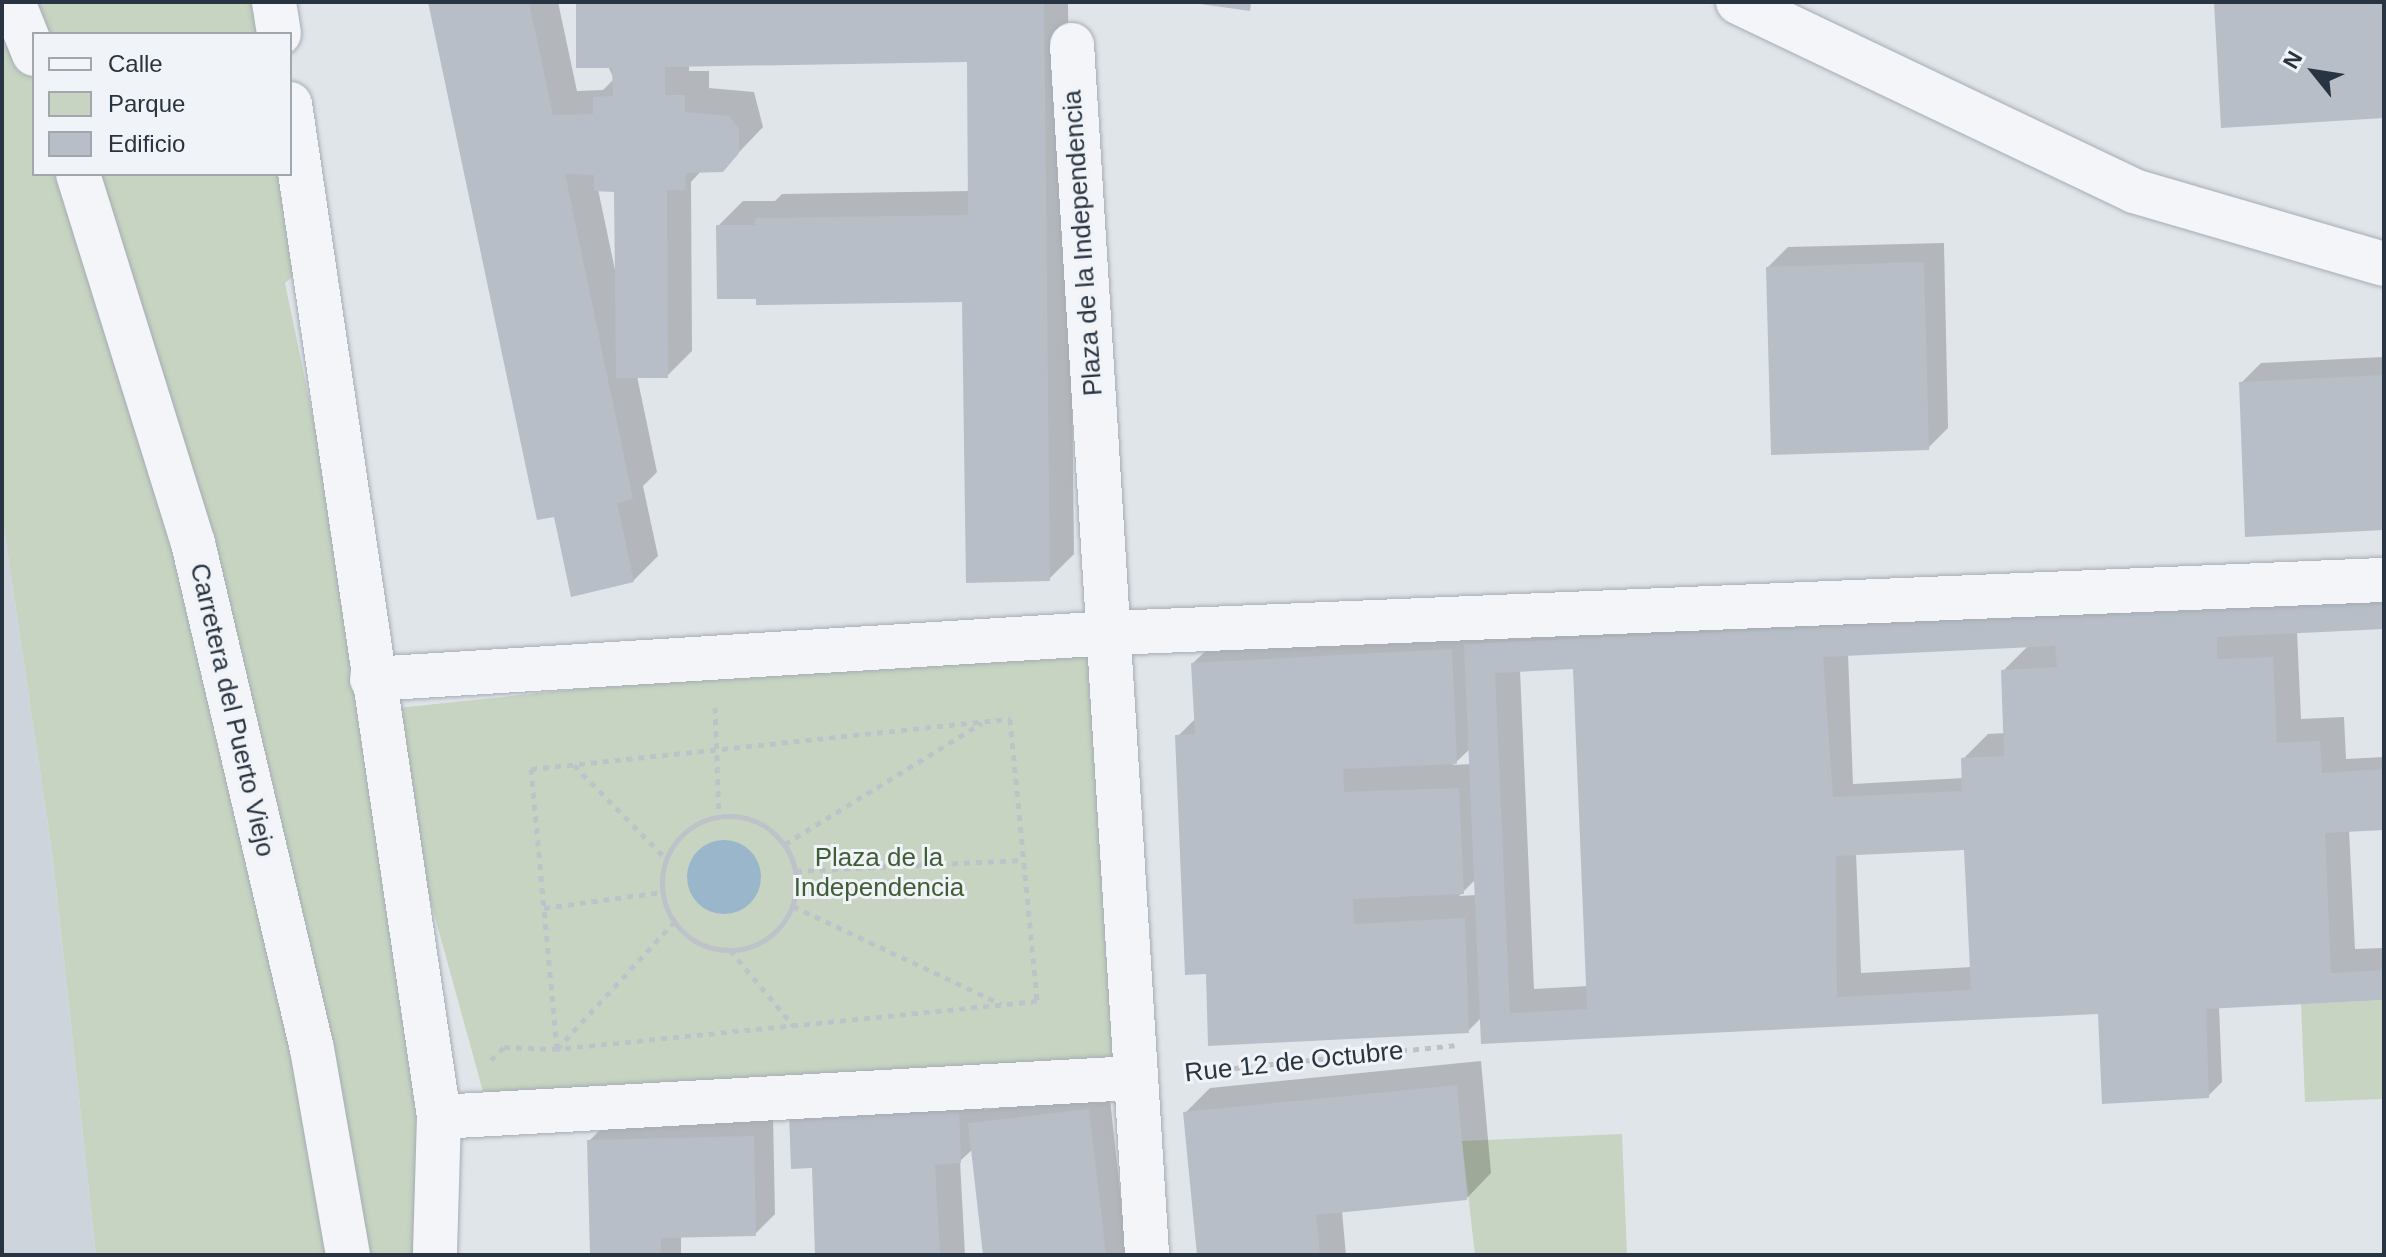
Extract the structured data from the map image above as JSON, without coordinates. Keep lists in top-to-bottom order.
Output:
{
  "streets": {
    "street": ["Plaza de la Independencia", "Carretera del Puerto Viejo"],
    "path": ["Rue 12 de Octubre"]
  },
  "crossings": [
    ["Plaza de la Independencia", "Rue 12 de Octubre"]
  ],
  "parks": ["Plaza de la Independencia"],
  "legend": ["Calle", "Parque", "Edificio"],
  "north": "top left"
}
